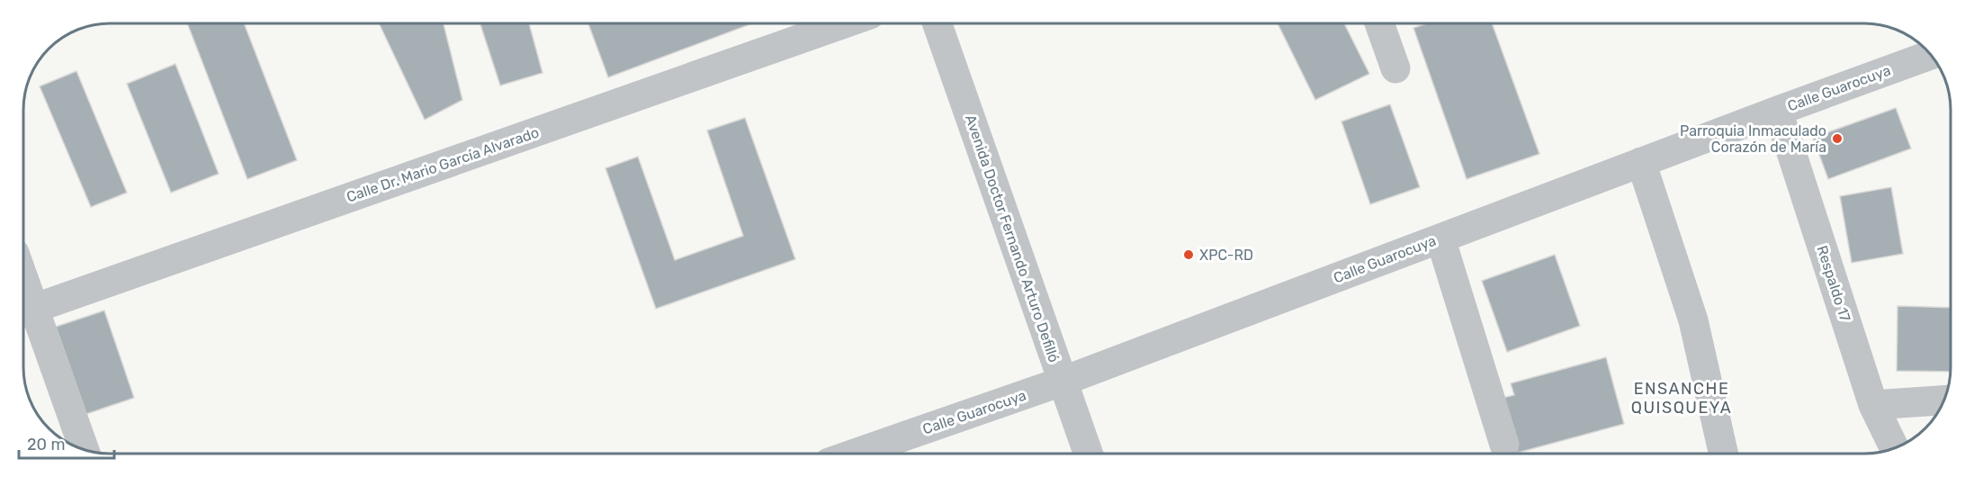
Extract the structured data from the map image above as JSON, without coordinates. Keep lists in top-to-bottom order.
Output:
{
  "streets": {
    "street": [
      "Calle Guarocuya",
      "Calle Dr. Mario García Alvarado",
      "Avenida Doctor Fernando Arturo Defilló",
      "Respaldo 17"
    ]
  },
  "crossings": [
    ["Calle Guarocuya", "Avenida Doctor Fernando Arturo Defilló"],
    ["Calle Guarocuya", "Respaldo 17"]
  ],
  "districts": ["ENSANCHE QUISQUEYA"],
  "places": ["Parroquia Inmaculado Corazón de María", "XPC-RD"],
  "scale_bar": "20 m"
}
